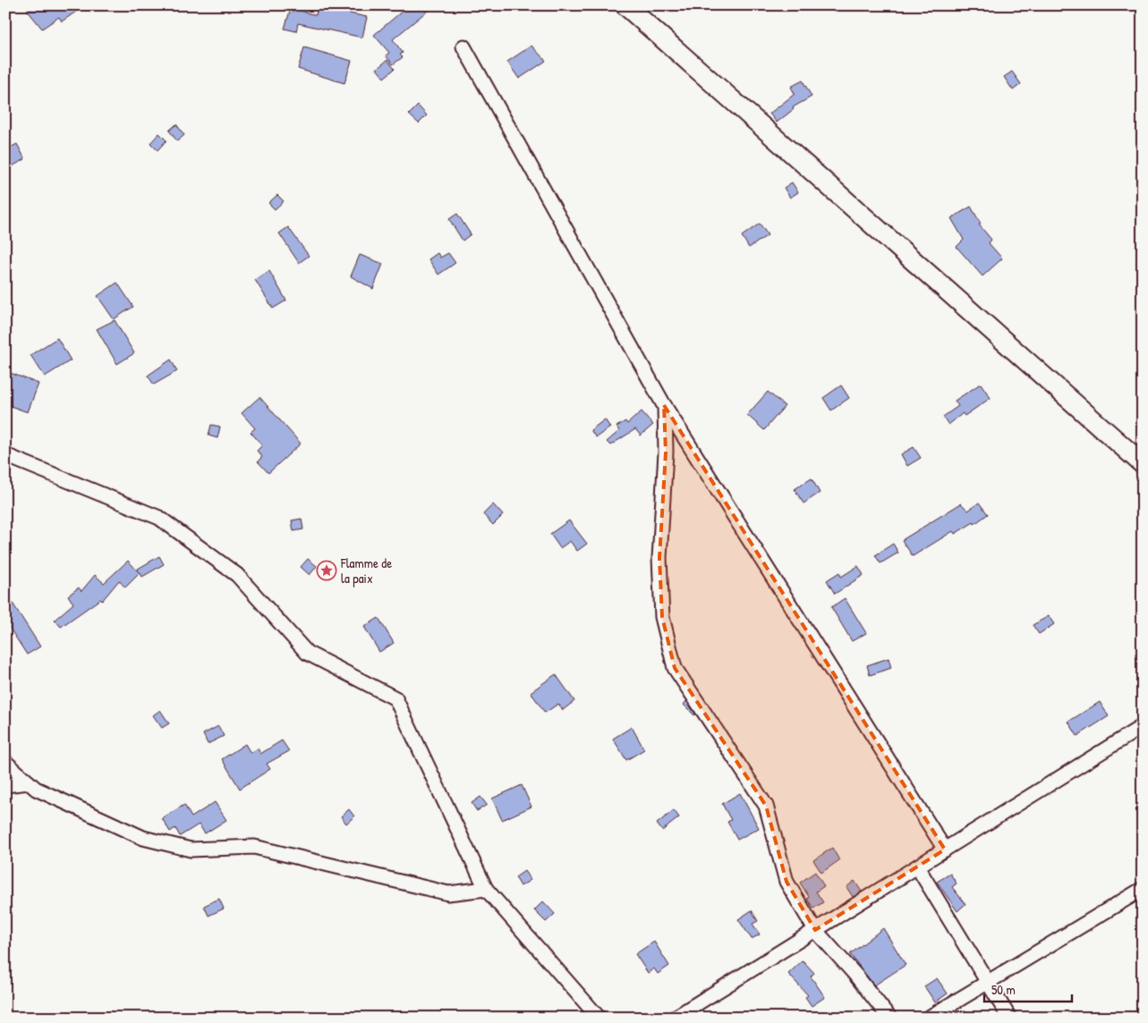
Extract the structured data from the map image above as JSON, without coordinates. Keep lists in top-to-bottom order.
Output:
{
  "places": {
    "place": ["Flamme de la paix"]
  },
  "scale_bar": "50 m"
}
